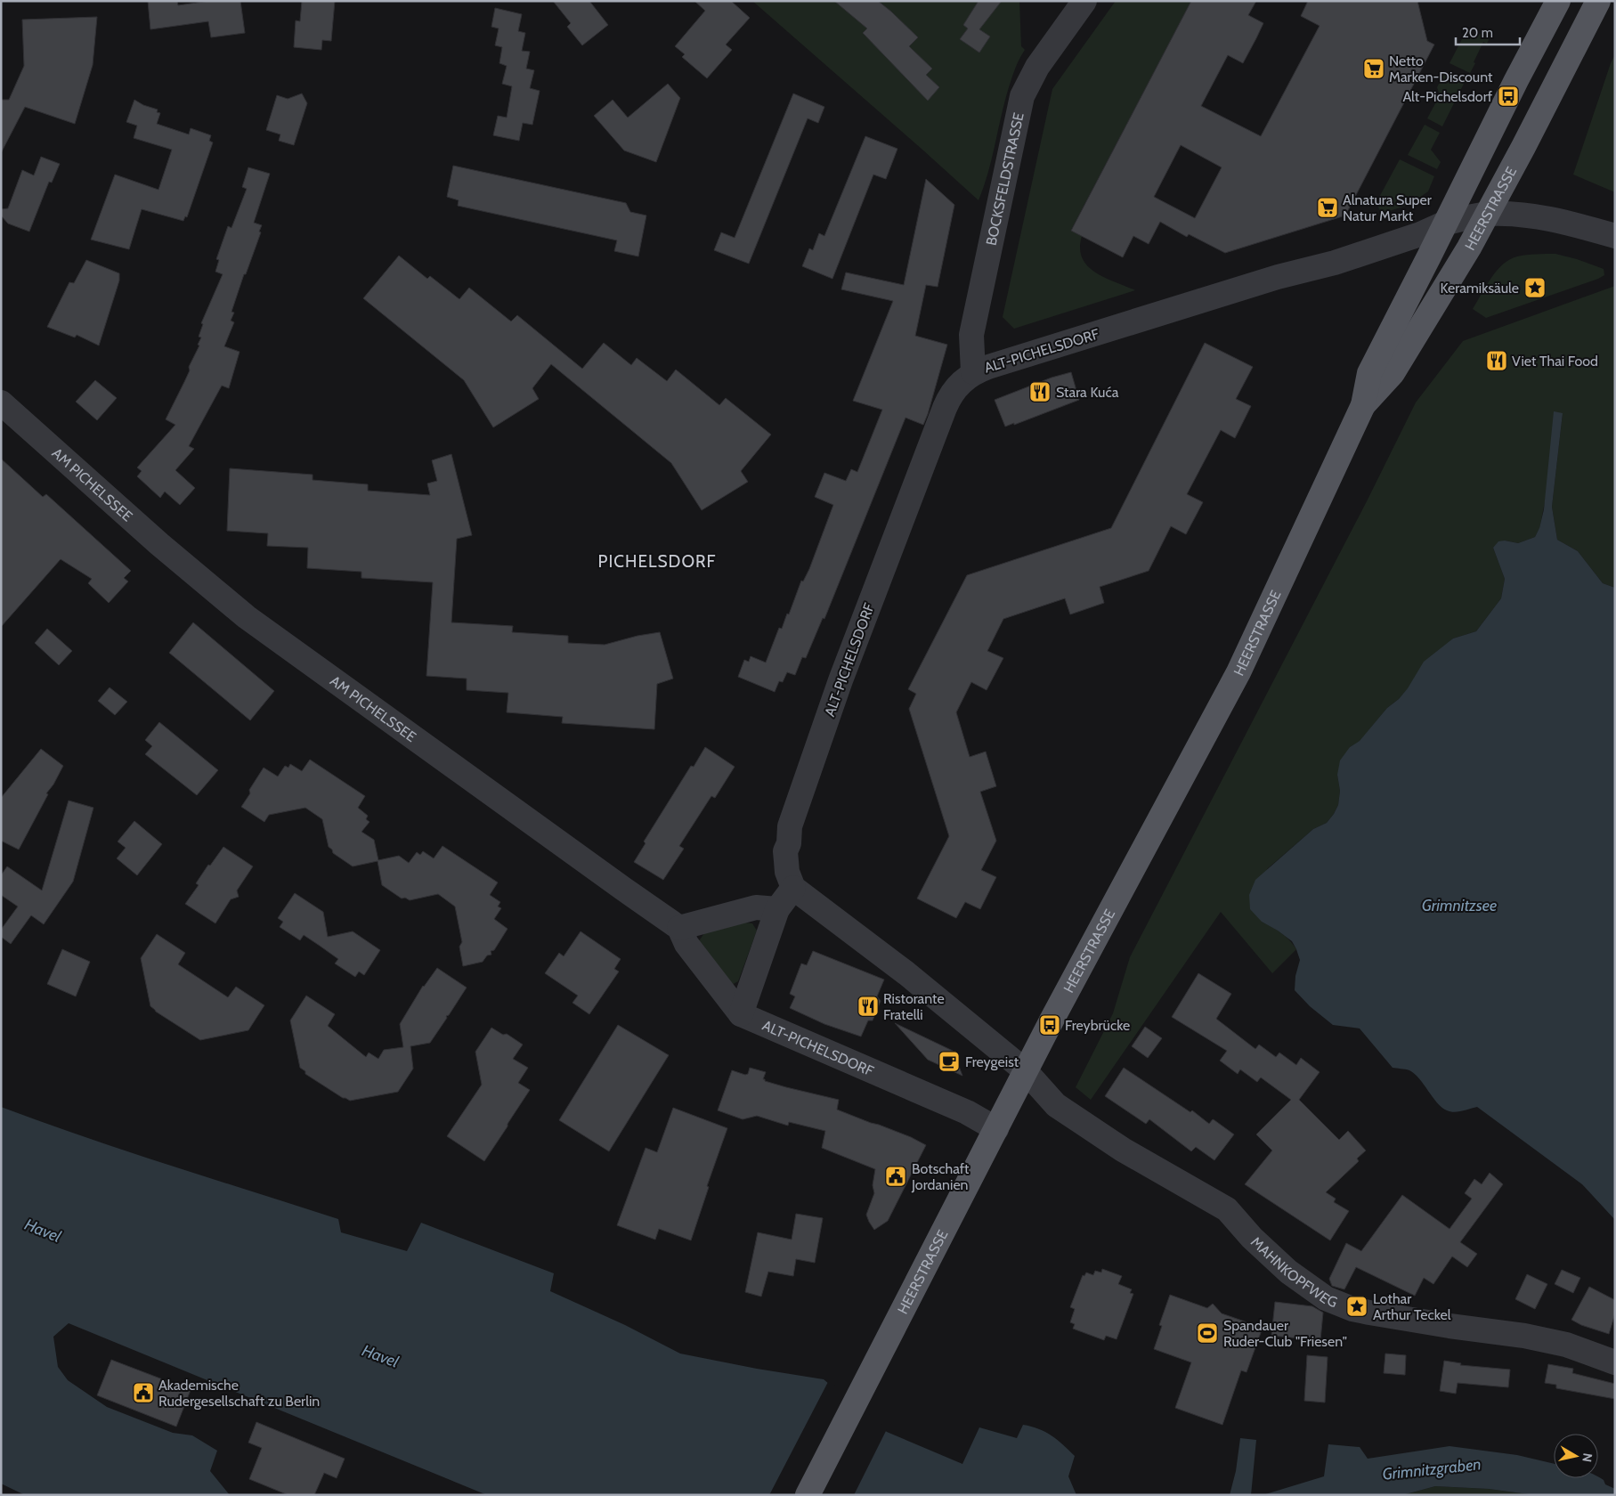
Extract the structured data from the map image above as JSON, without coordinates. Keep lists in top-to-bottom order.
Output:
{
  "streets": {
    "main road": ["HEERSTRASSE"],
    "street": [
      "BOCKSFELDSTRASSE",
      "ALT-PICHELSDORF",
      "AM PICHELSSEE",
      "MAHNKOPFWEG"
    ]
  },
  "crossings": [
    ["BOCKSFELDSTRASSE", "ALT-PICHELSDORF"],
    ["HEERSTRASSE", "ALT-PICHELSDORF"],
    ["HEERSTRASSE", "MAHNKOPFWEG"],
    ["ALT-PICHELSDORF", "AM PICHELSSEE"]
  ],
  "districts": ["PICHELSDORF"],
  "water": ["Grimnitzsee", "Havel", "Grimnitzgraben"],
  "places": {
    "supermarket": ["Netto Marken-Discount", "Alnatura Super Natur Markt"],
    "bus stop": ["Alt-Pichelsdorf", "Freybrücke"],
    "place": ["Keramiksäule", "Lothar Arthur Teckel"],
    "restaurant": ["Viet Thai Food", "Stara Kuća", "Ristorante Fratelli"],
    "cafe": ["Freygeist"],
    "public building": ["Botschaft Jordanien", "Akademische Rudergesellschaft zu Berlin"],
    "sports": ["Spandauer Ruder-Club \"Friesen\""]
  },
  "scale_bar": "20 m",
  "north": "right"
}
